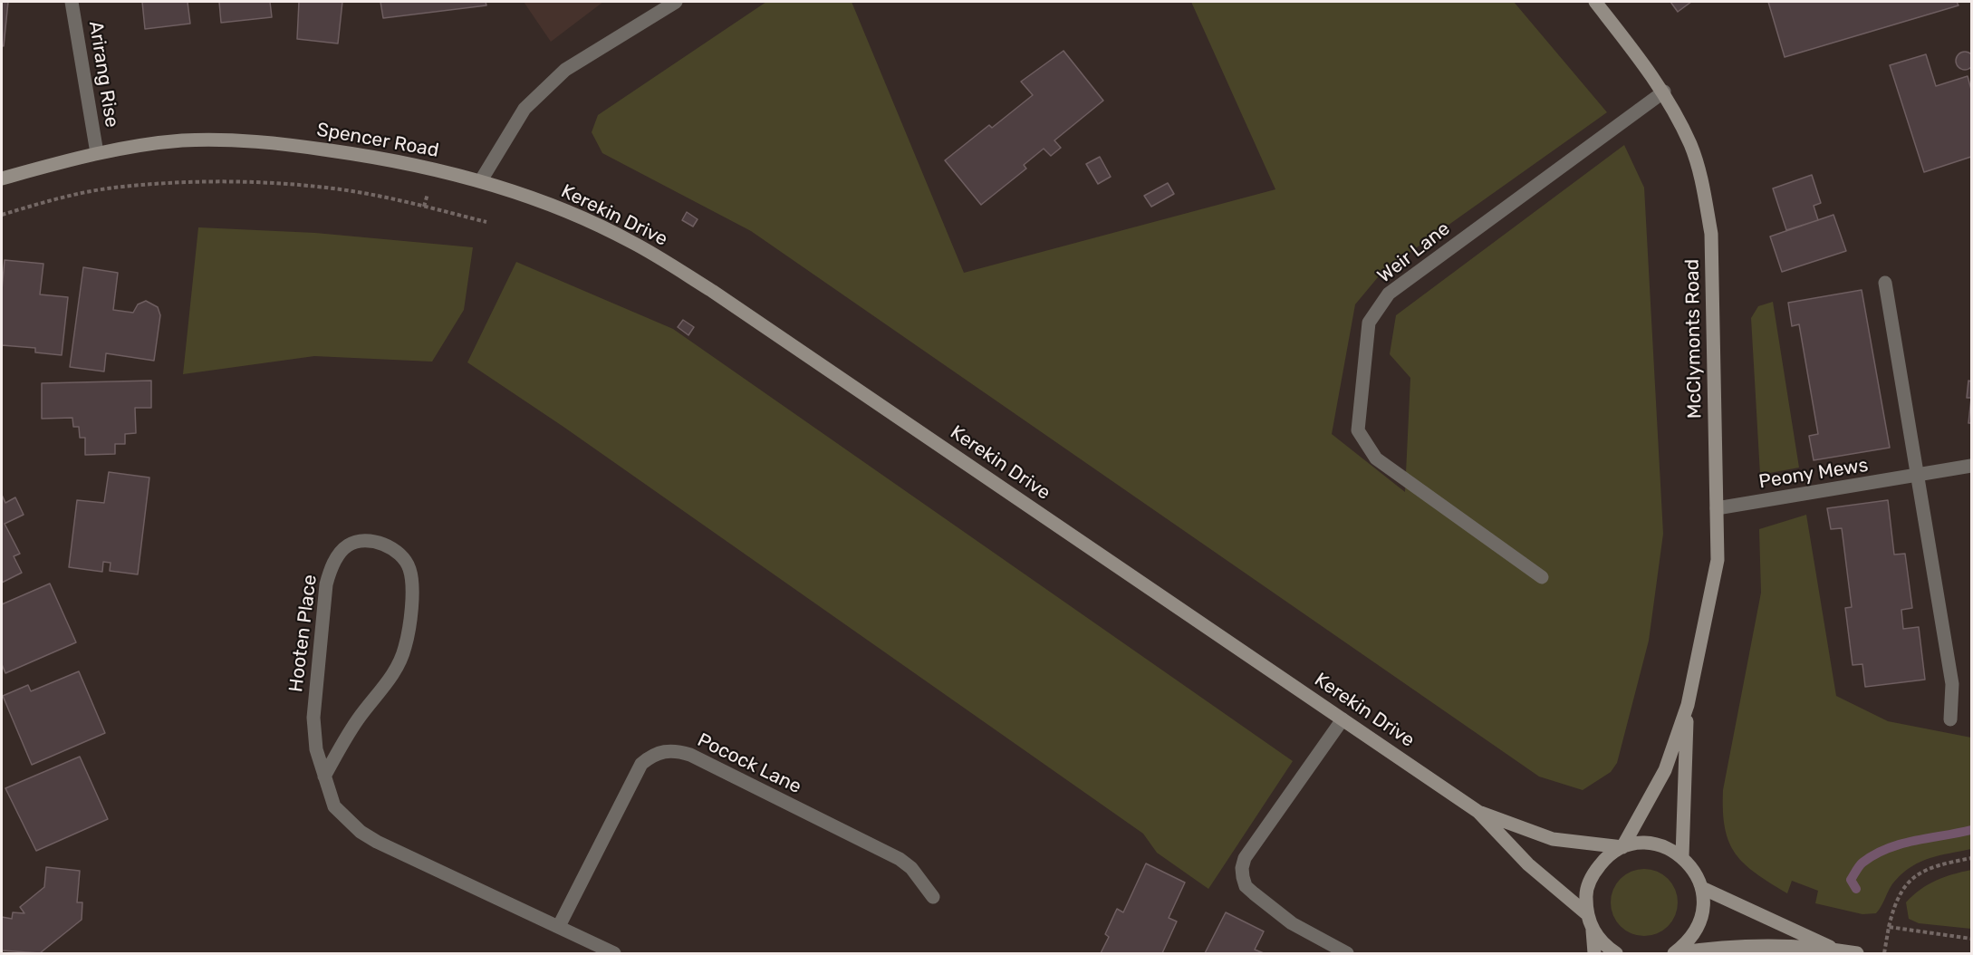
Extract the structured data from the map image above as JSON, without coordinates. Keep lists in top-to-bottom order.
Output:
{
  "streets": {
    "street": [
      "Arirang Rise",
      "Spencer Road",
      "Kerekin Drive",
      "Weir Lane",
      "McClymonts Road",
      "Peony Mews",
      "Hooten Place",
      "Pocock Lane"
    ]
  },
  "crossings": [
    ["Arirang Rise", "Spencer Road"],
    ["Spencer Road", "Kerekin Drive"],
    ["Kerekin Drive", "McClymonts Road"],
    ["Weir Lane", "McClymonts Road"],
    ["McClymonts Road", "Peony Mews"],
    ["Hooten Place", "Pocock Lane"]
  ]
}
